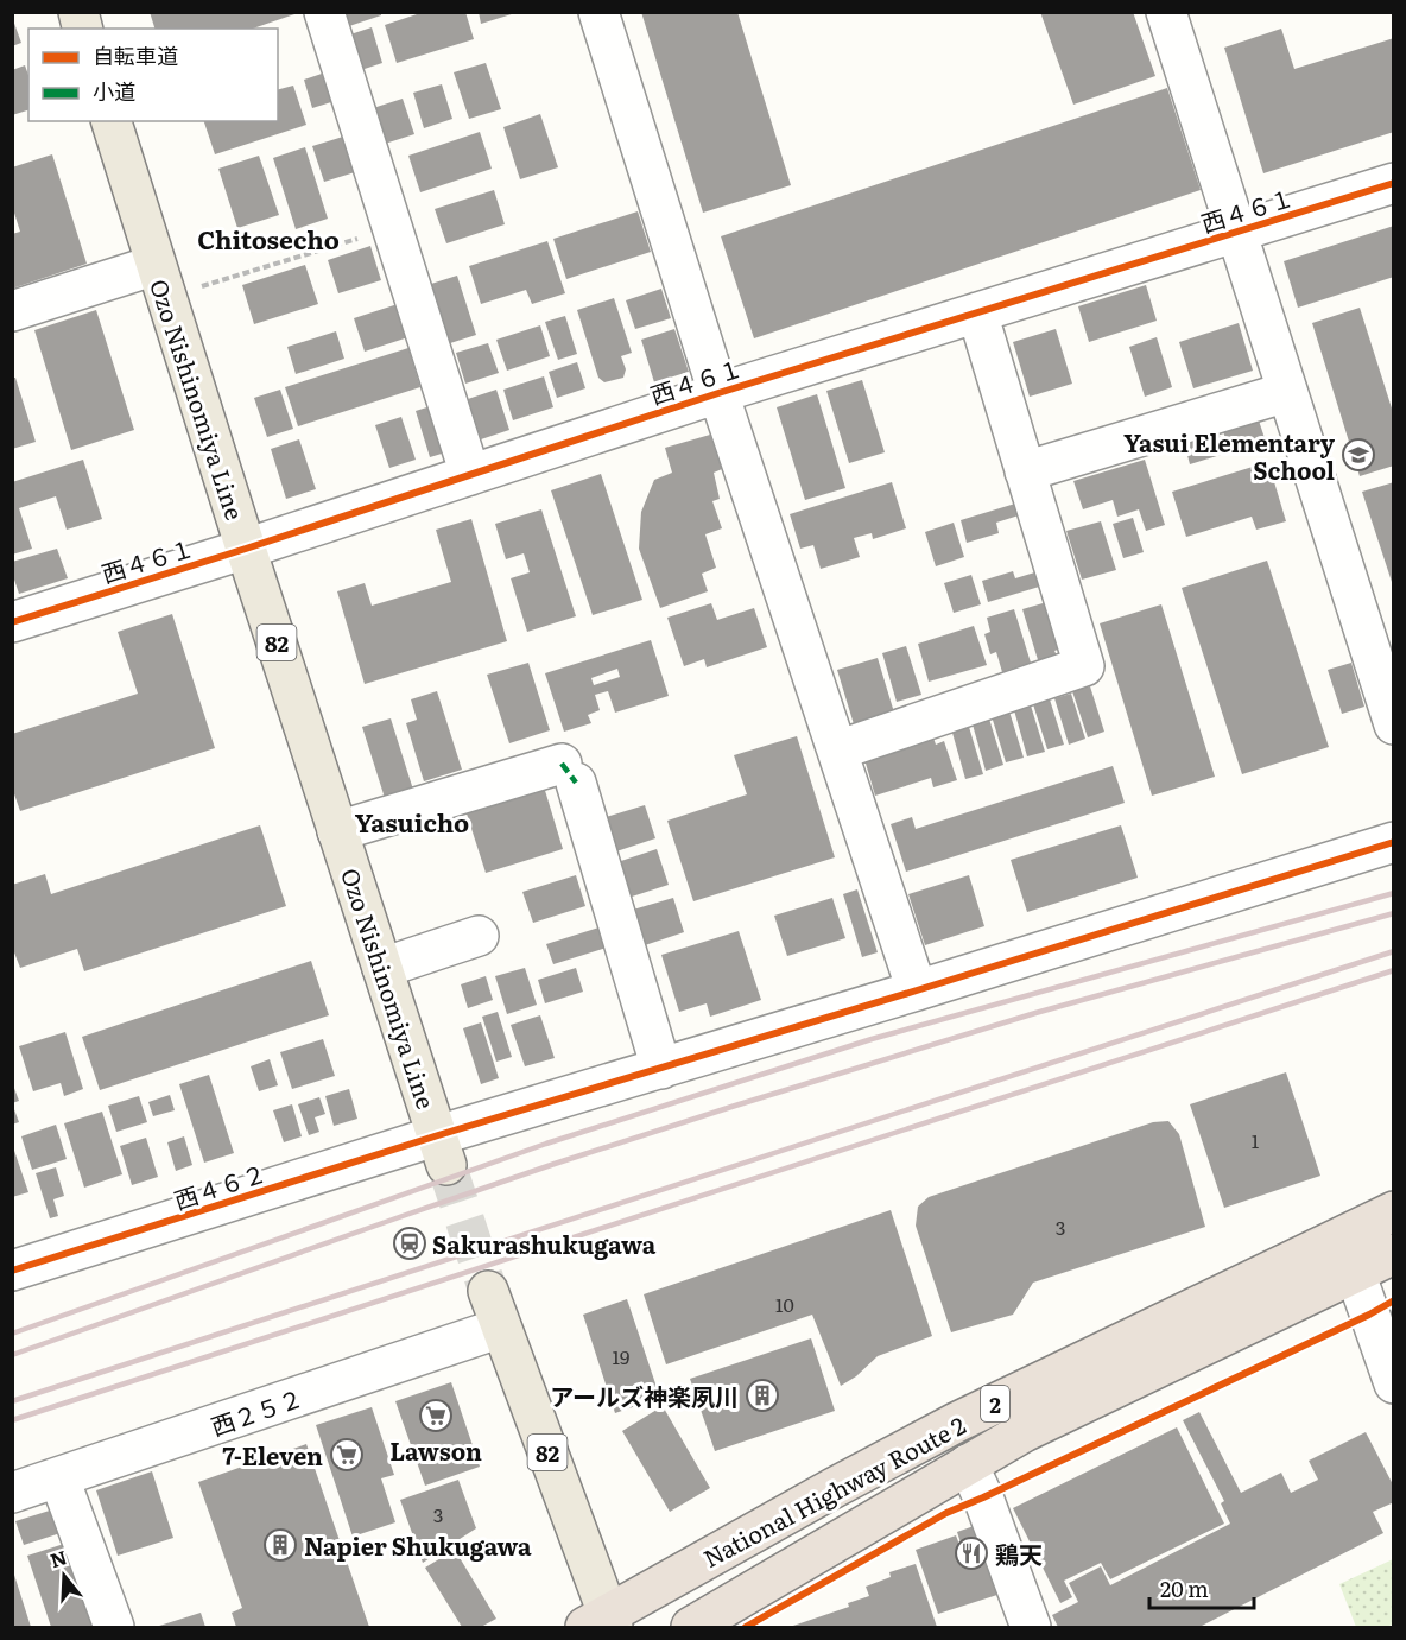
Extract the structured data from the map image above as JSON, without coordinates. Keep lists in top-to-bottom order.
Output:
{
  "streets": {
    "highway": ["2", "National Highway Route 2"],
    "main road": ["Ozo Nishinomiya Line", "82"],
    "street": ["西４６１", "西４６２", "西２５２"]
  },
  "crossings": [
    ["西４６１", "Ozo Nishinomiya Line"],
    ["Ozo Nishinomiya Line", "西４６２"],
    ["82", "西２５２"],
    ["82", "National Highway Route 2"]
  ],
  "districts": ["Chitosecho", "Yasuicho"],
  "places": {
    "school or university": ["Yasui Elementary School"],
    "station": ["Sakurashukugawa"],
    "building": ["アールズ神楽夙川", "Napier Shukugawa"],
    "supermarket": ["Lawson", "7-Eleven"],
    "restaurant": ["鶏天"]
  },
  "house_numbers": [
    "1",
    "3",
    "10",
    "19",
    "3"
  ],
  "legend": ["自転車道", "小道"],
  "scale_bar": "20 m",
  "north": "top"
}
